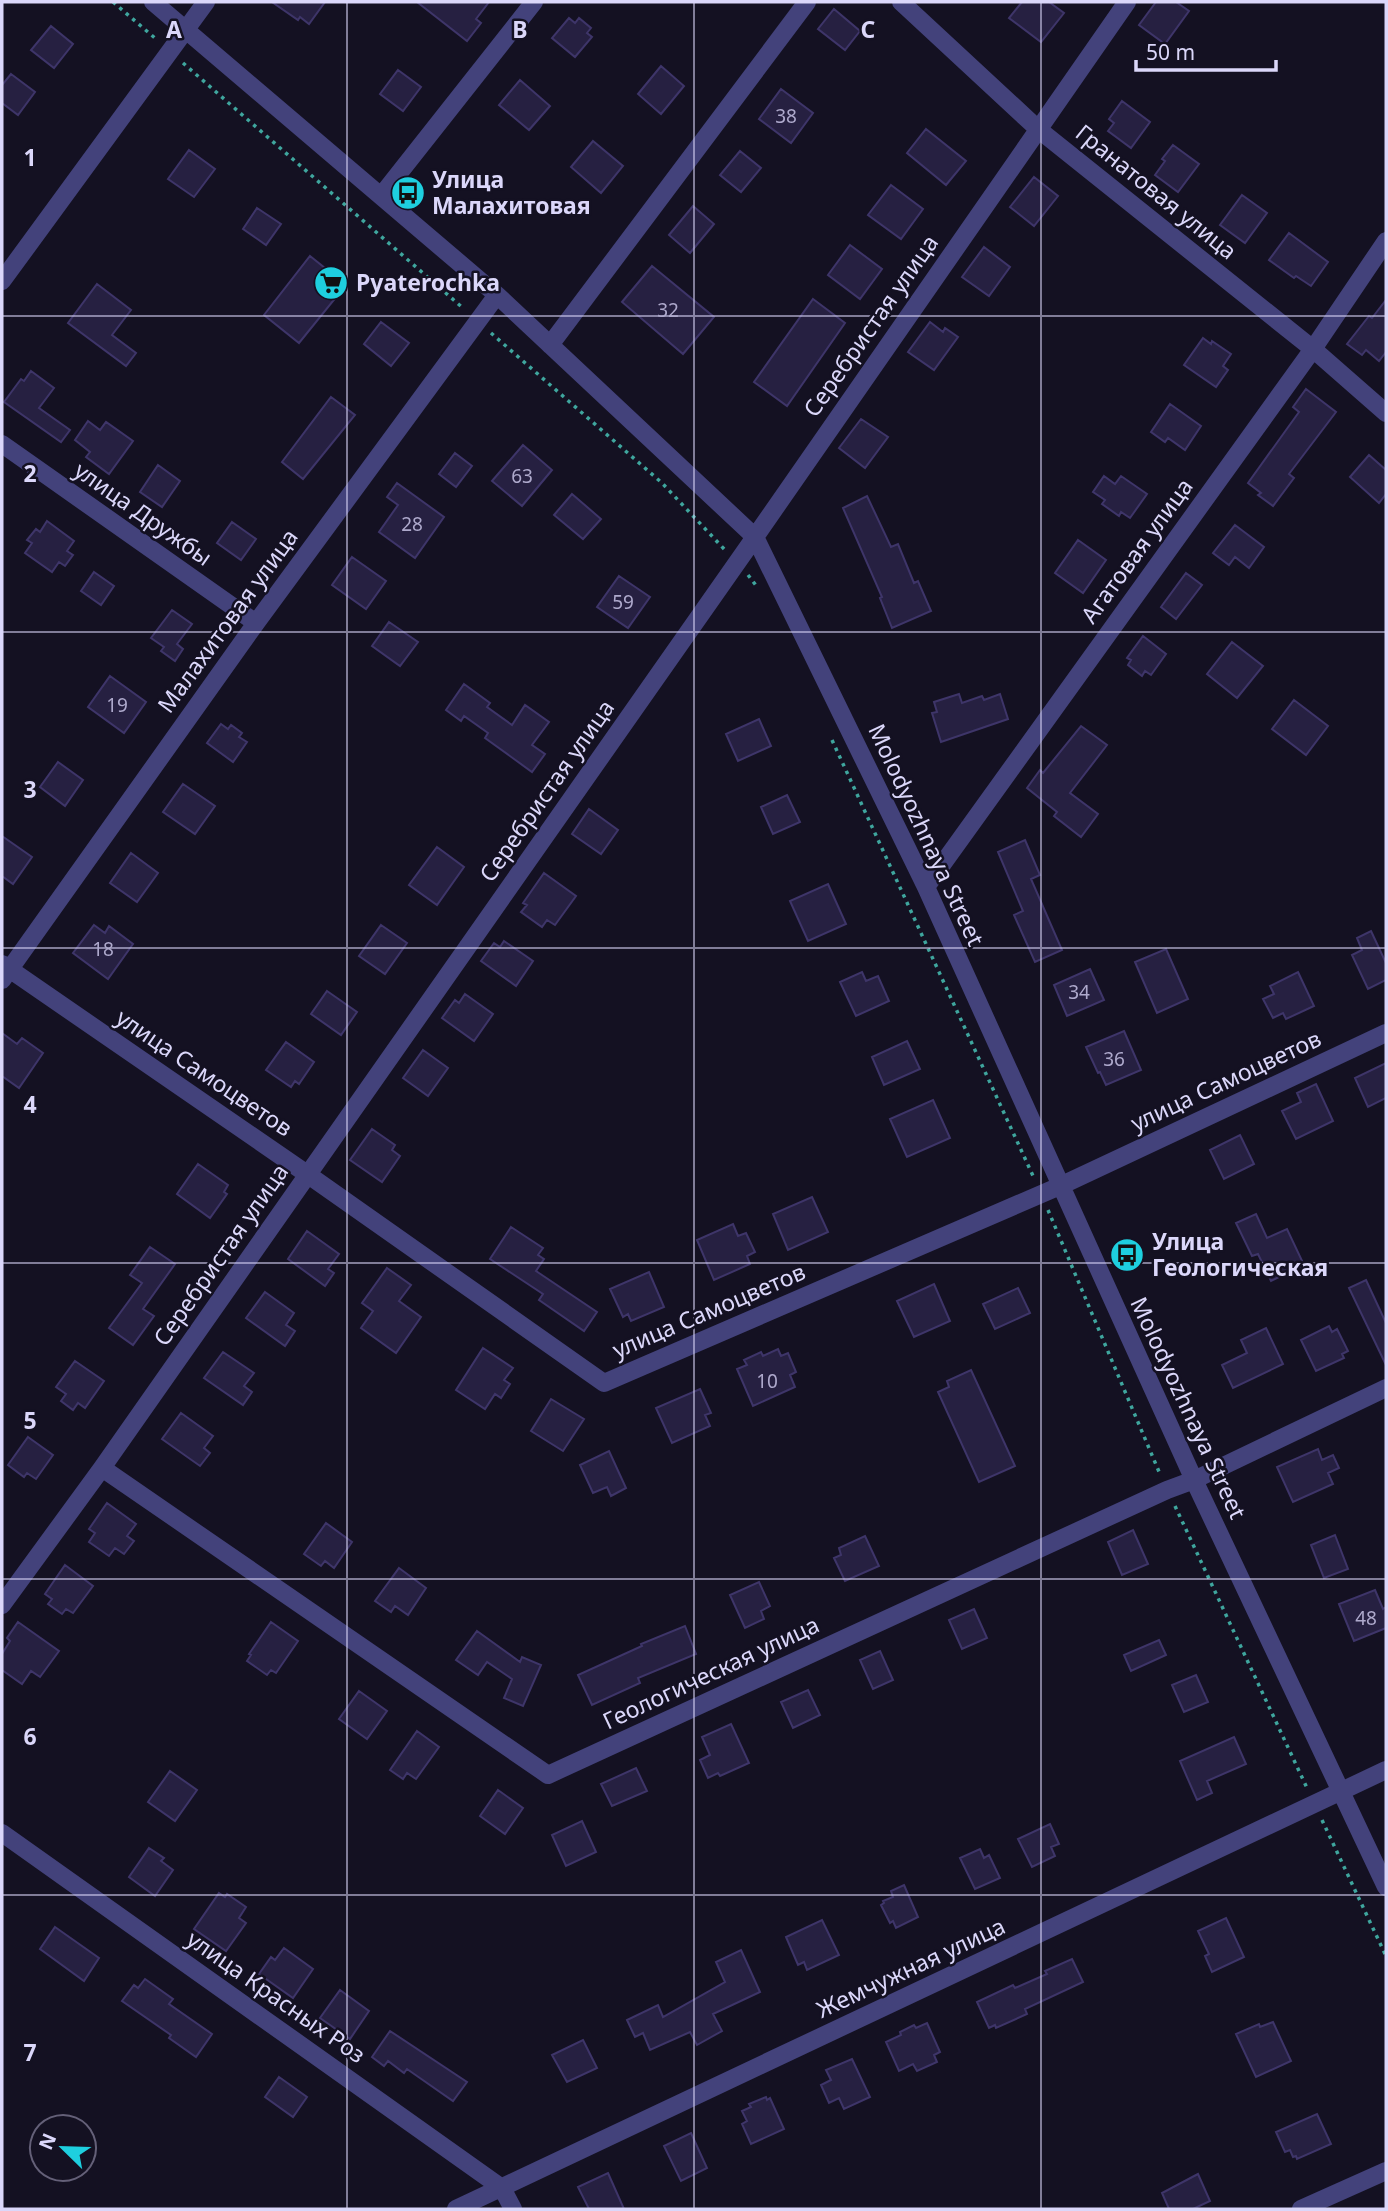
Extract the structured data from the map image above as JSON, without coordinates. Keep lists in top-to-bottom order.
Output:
{
  "streets": {
    "street": [
      "Гранатовая улица",
      "Серебристая улица",
      "улица Дружбы",
      "Агатовая улица",
      "Малахитовая улица",
      "Molodyozhnaya Street",
      "улица Самоцветов",
      "Геологическая улица",
      "Жемчужная улица",
      "улица Красных Роз"
    ]
  },
  "crossings": [
    ["Гранатовая улица", "Серебристая улица"],
    ["Гранатовая улица", "Агатовая улица"],
    ["Серебристая улица", "Molodyozhnaya Street"],
    ["Серебристая улица", "улица Самоцветов"],
    ["Серебристая улица", "Геологическая улица"],
    ["улица Дружбы", "Малахитовая улица"],
    ["Агатовая улица", "Molodyozhnaya Street"],
    ["Малахитовая улица", "Molodyozhnaya Street"],
    ["Малахитовая улица", "улица Самоцветов"],
    ["Molodyozhnaya Street", "улица Самоцветов"],
    ["Molodyozhnaya Street", "Геологическая улица"],
    ["Molodyozhnaya Street", "Жемчужная улица"],
    ["Жемчужная улица", "улица Красных Роз"]
  ],
  "places": {
    "bus stop": ["Улица Малахитовая", "Улица Геологическая"],
    "supermarket": ["Pyaterochka"]
  },
  "house_numbers": [
    "38",
    "32",
    "63",
    "28",
    "59",
    "19",
    "18",
    "34",
    "36",
    "10",
    "48"
  ],
  "scale_bar": "50 m",
  "north": "top left",
  "grid": {
    "columns": ["A", "B", "C"],
    "rows": [
      "1",
      "2",
      "3",
      "4",
      "5",
      "6",
      "7"
    ]
  }
}
